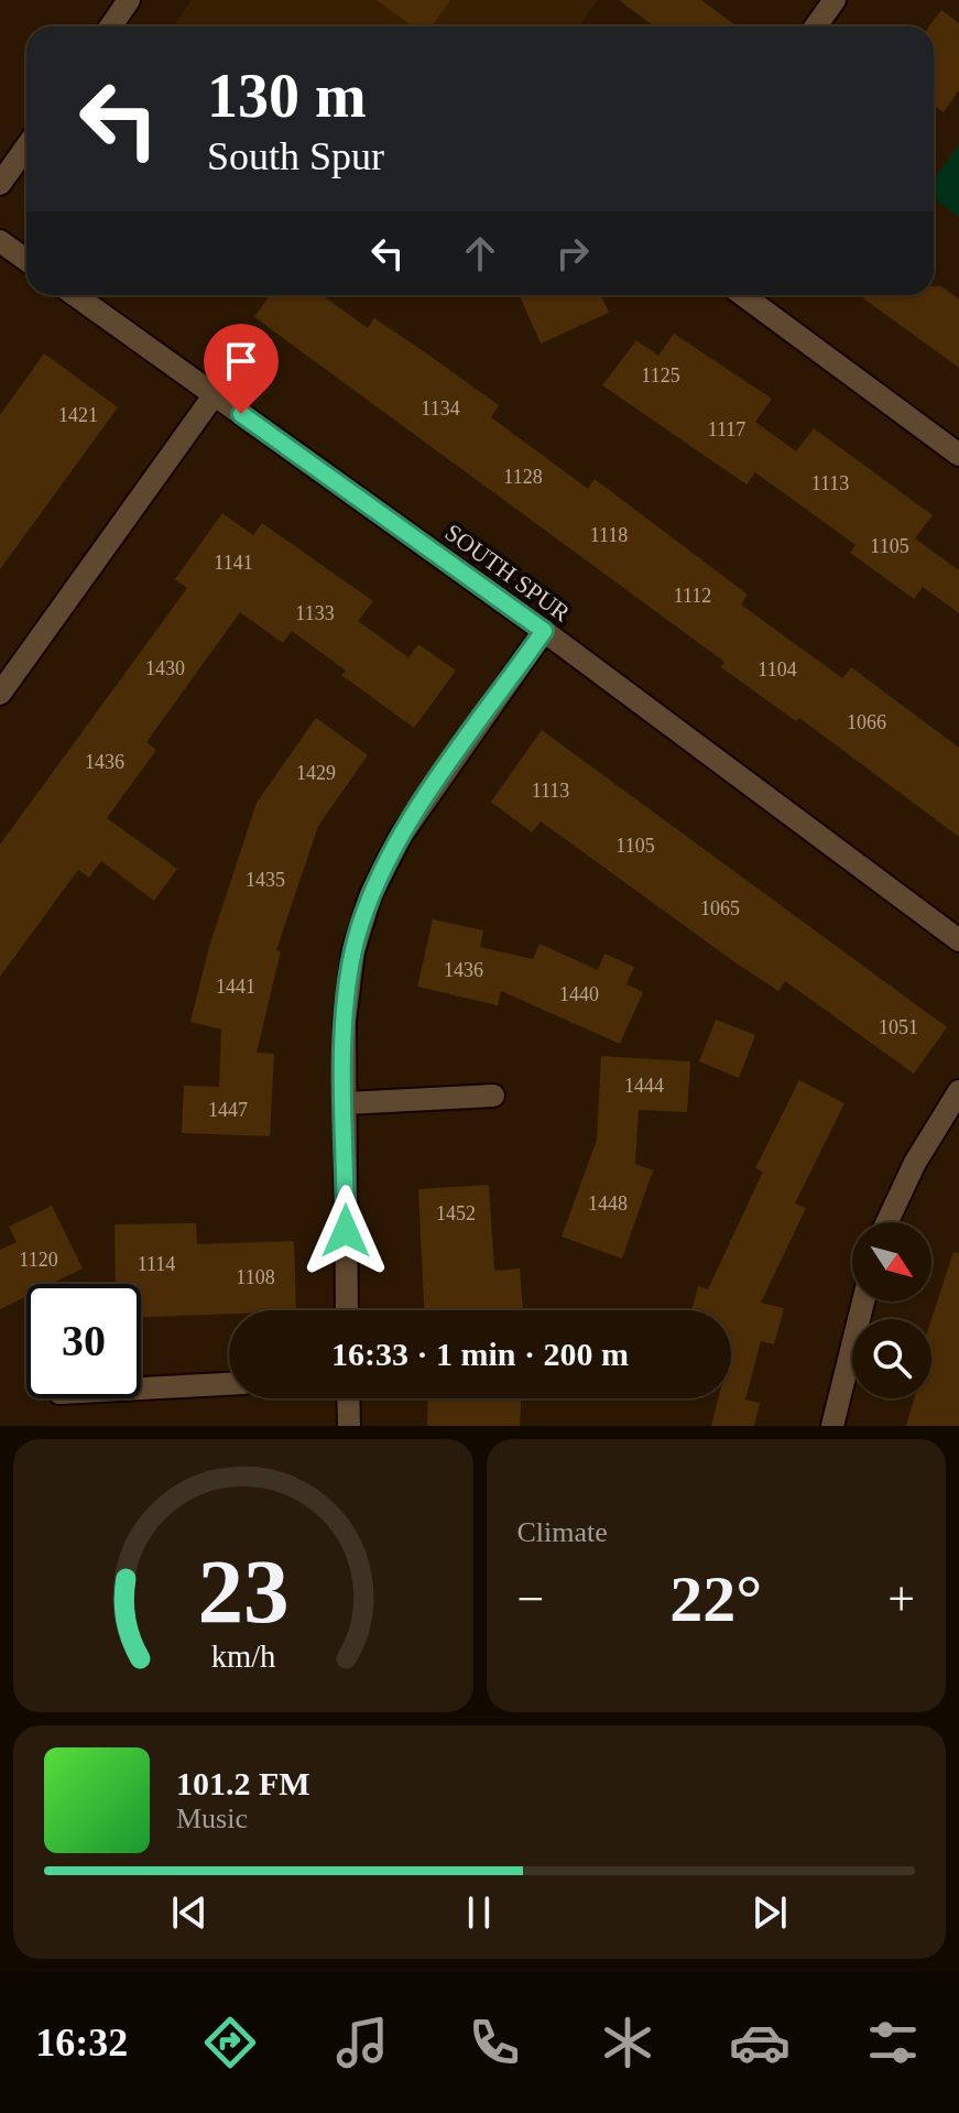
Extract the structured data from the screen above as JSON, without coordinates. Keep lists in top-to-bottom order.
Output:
{
  "streets": {
    "street": ["SOUTH SPUR"]
  },
  "house_numbers": [
    "1125",
    "1134",
    "1421",
    "1117",
    "1128",
    "1113",
    "1118",
    "1105",
    "1141",
    "1112",
    "1133",
    "1430",
    "1104",
    "1066",
    "1436",
    "1429",
    "1113",
    "1105",
    "1435",
    "1065",
    "1436",
    "1441",
    "1440",
    "1051",
    "1444",
    "1447",
    "1448",
    "1452",
    "1120",
    "1114",
    "1108"
  ],
  "north": "bottom right",
  "page": {
    "turn": ["130 m", "South Spur"],
    "limit": "30",
    "trip": "16:33 · 1 min · 200 m",
    "tile": "Climate",
    "heat": ["−", "22°", "+"],
    "song": ["101.2 FM", "Music"],
    "tabs": "16:32",
    "gauge": ["23", "km/h"]
  }
}
